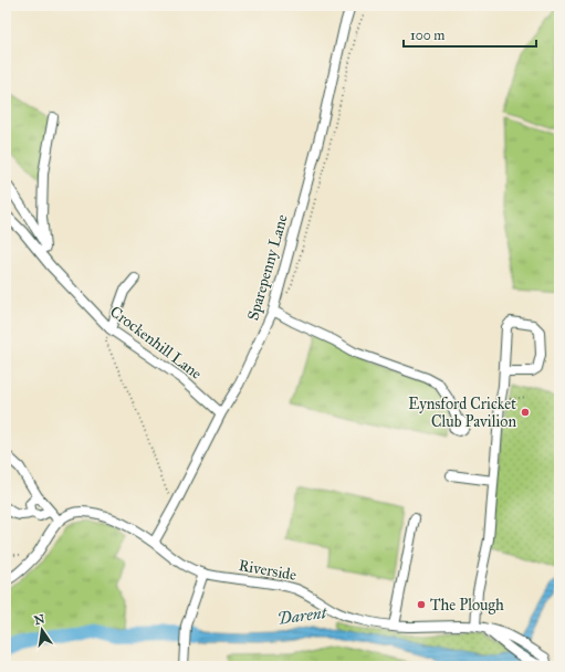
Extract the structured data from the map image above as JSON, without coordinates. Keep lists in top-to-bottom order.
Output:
{
  "streets": {
    "street": ["Sparepenny Lane", "Crockenhill Lane", "Riverside"]
  },
  "crossings": [
    ["Sparepenny Lane", "Crockenhill Lane"],
    ["Sparepenny Lane", "Riverside"]
  ],
  "water": ["Darent"],
  "places": ["Eynsford Cricket Club Pavilion", "The Plough"],
  "scale_bar": "100 m",
  "north": "top"
}
